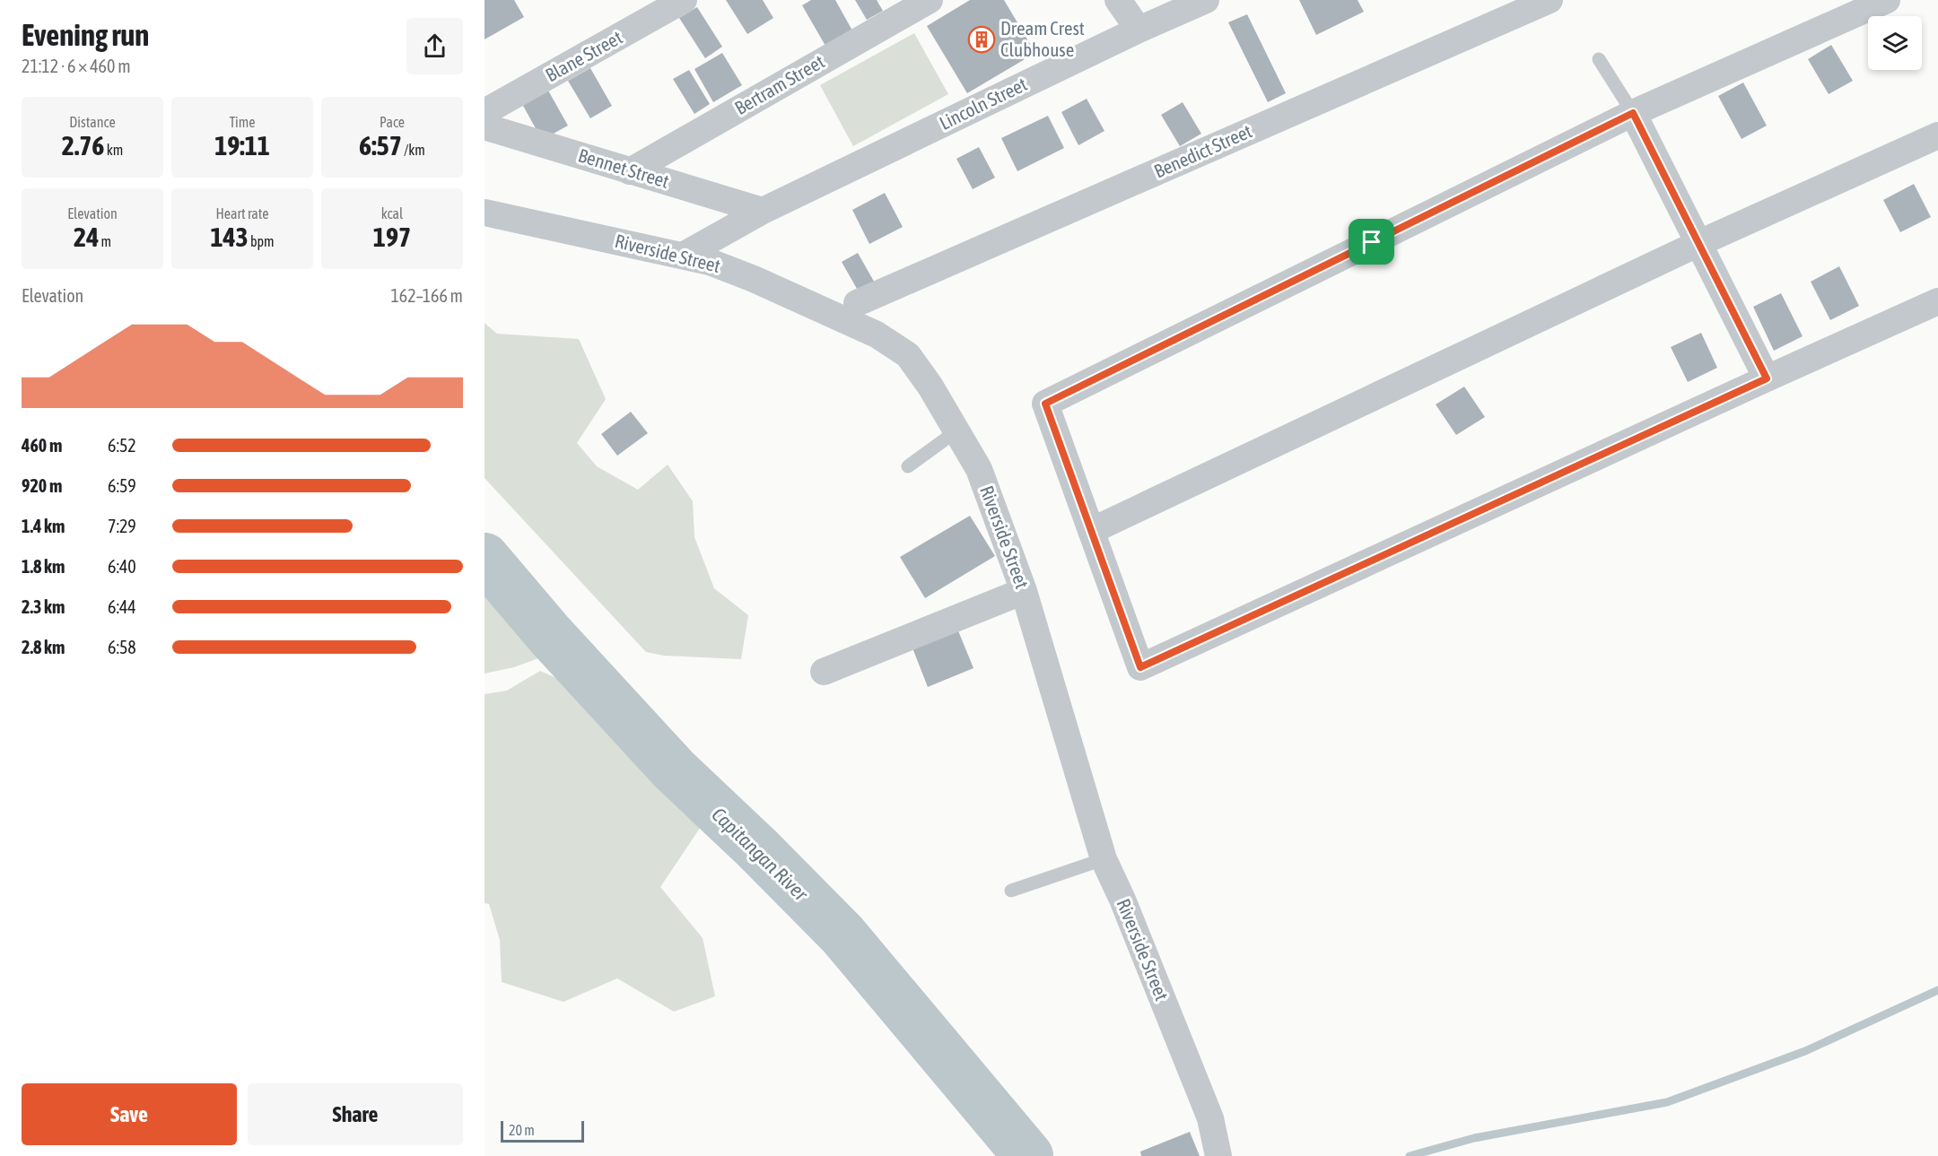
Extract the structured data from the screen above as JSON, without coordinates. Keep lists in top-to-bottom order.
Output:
{
  "streets": {
    "street": [
      "Blane Street",
      "Bertram Street",
      "Lincoln Street",
      "Benedict Street",
      "Bennet Street",
      "Riverside Street"
    ]
  },
  "crossings": [
    ["Bertram Street", "Bennet Street"],
    ["Lincoln Street", "Bennet Street"],
    ["Lincoln Street", "Riverside Street"]
  ],
  "water": ["Capitangan River"],
  "places": {
    "building": ["Dream Crest Clubhouse"]
  },
  "scale_bar": "20 m",
  "page": {
    "heading": ["Evening run", "21:12 · 6 × 460 m"],
    "stats": [
      ["Distance", "2.76 km"],
      ["Time", "19:11"],
      ["Pace", "6:57 /km"],
      ["Elevation", "24 m"],
      ["Heart rate", "143 bpm"],
      ["kcal", "197"]
    ],
    "chart": ["Elevation", "162–166 m"],
    "list": [
      {
        "name": "460 m",
        "note": "6:52"
      },
      {
        "name": "920 m",
        "note": "6:59"
      },
      {
        "name": "1.4 km",
        "note": "7:29"
      },
      {
        "name": "1.8 km",
        "note": "6:40"
      },
      {
        "name": "2.3 km",
        "note": "6:44"
      },
      {
        "name": "2.8 km",
        "note": "6:58"
      }
    ],
    "buttons": ["Save", "Share"],
    "scale": "20 m"
  }
}
